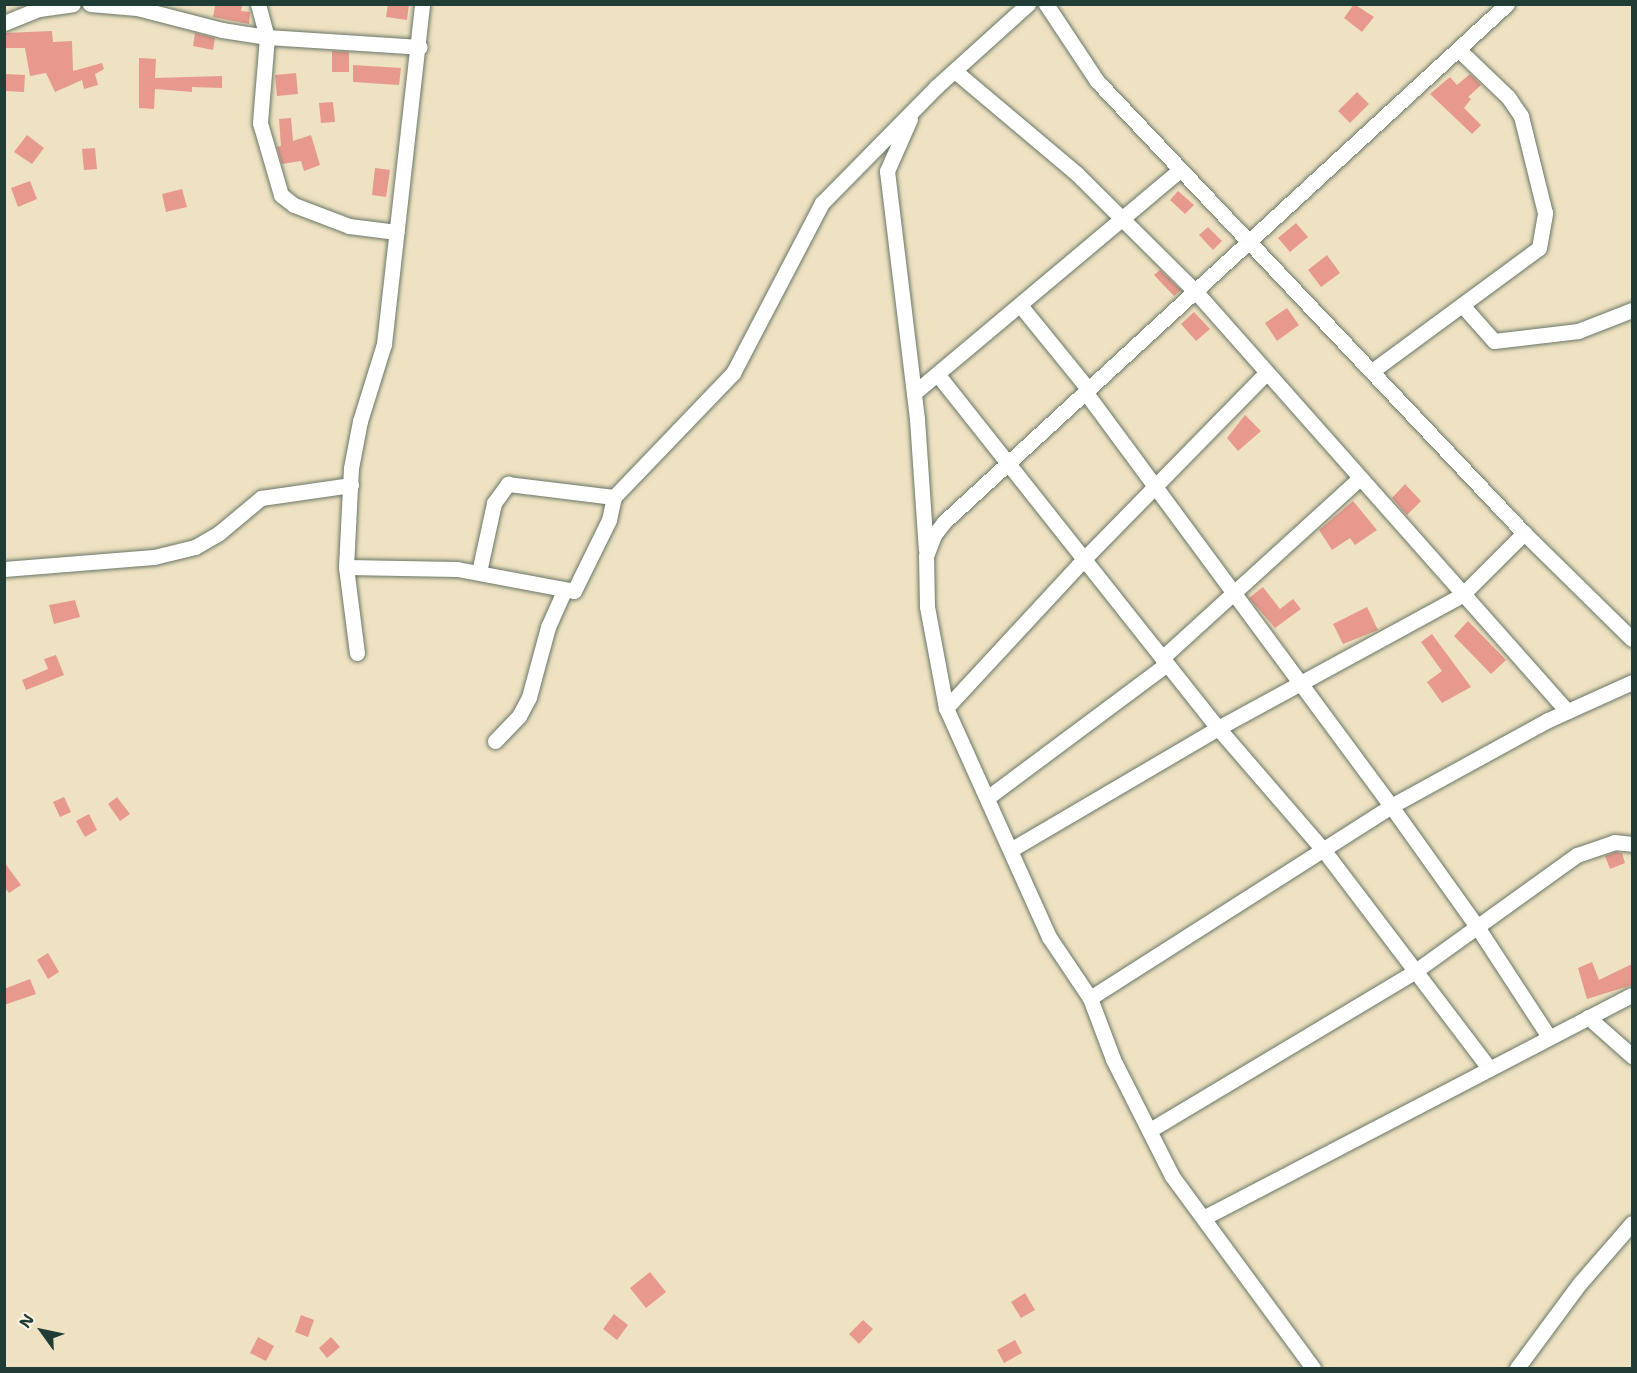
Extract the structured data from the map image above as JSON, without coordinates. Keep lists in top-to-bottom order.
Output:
{
  "north": "top left"
}
